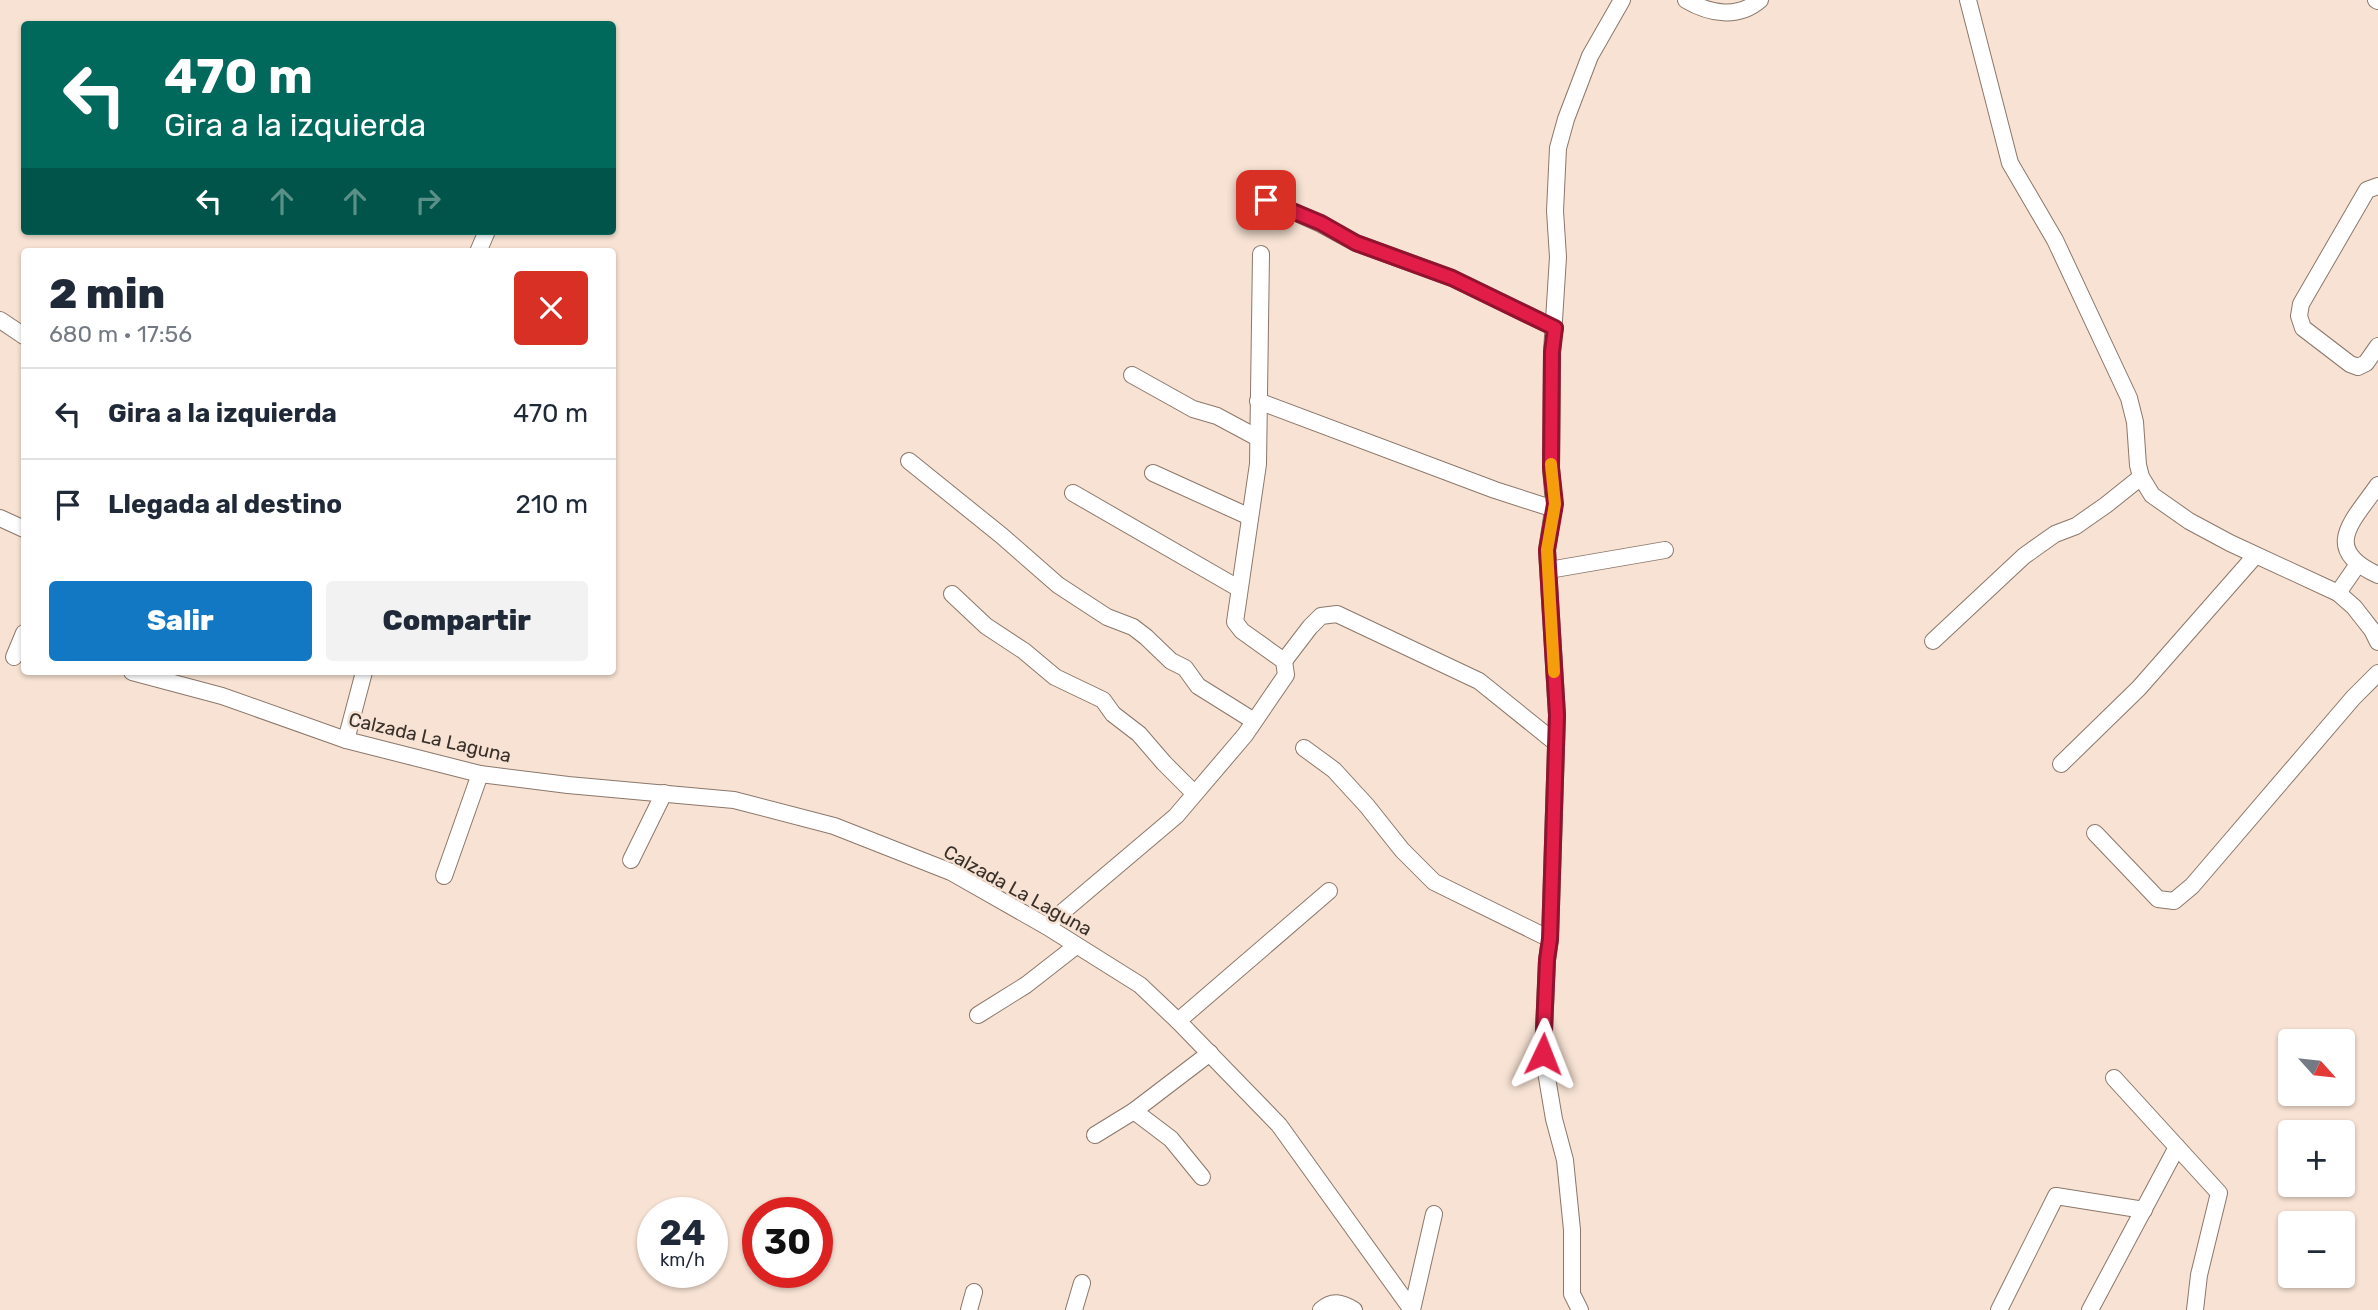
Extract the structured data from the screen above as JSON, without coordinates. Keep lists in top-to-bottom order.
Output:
{
  "streets": {
    "street": ["Calzada La Laguna"]
  },
  "north": "bottom right",
  "page": {
    "turn": ["470 m", "Gira a la izquierda"],
    "heading": ["2 min", "680 m · 17:56"],
    "list": [
      {
        "name": "Gira a la izquierda",
        "value": "470 m"
      },
      {
        "name": "Llegada al destino",
        "value": "210 m"
      }
    ],
    "buttons": ["Salir", "Compartir"],
    "map_buttons": ["+", "−"],
    "speed": "24 km/h",
    "limit": "30"
  }
}
